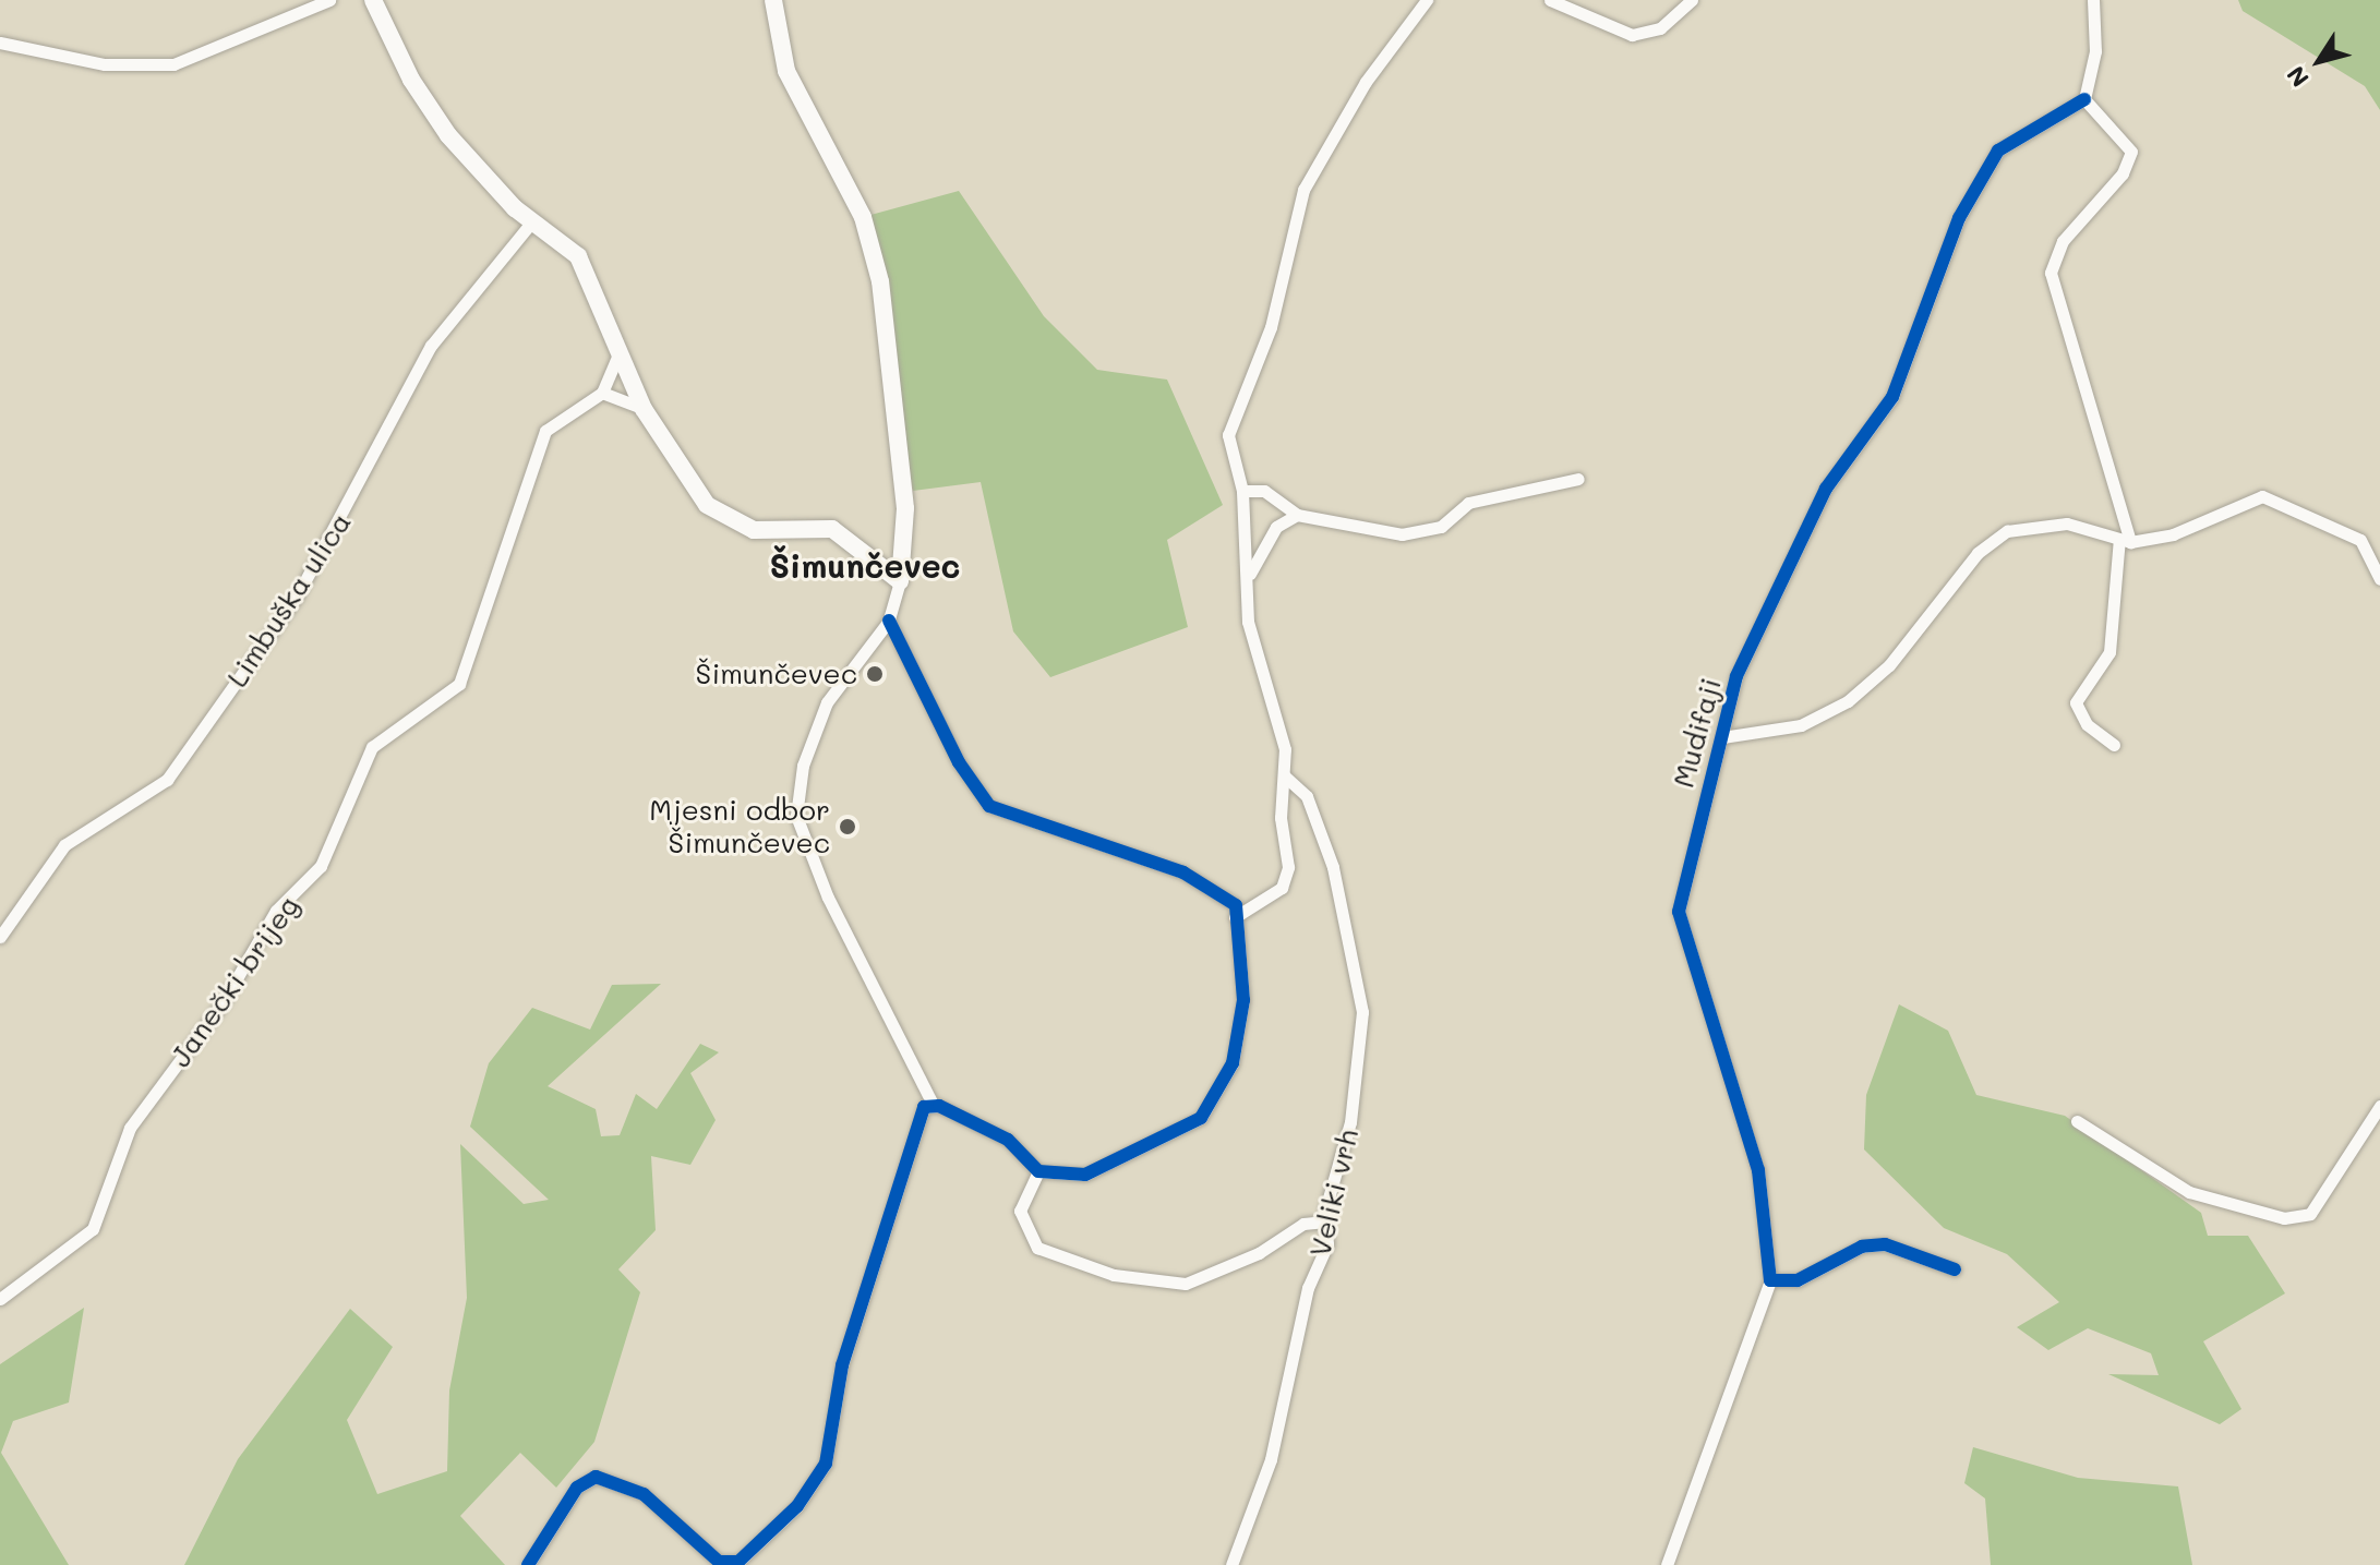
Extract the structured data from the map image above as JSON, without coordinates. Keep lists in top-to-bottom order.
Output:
{
  "streets": {
    "street": [
      "Limbuška ulica",
      "Mudifaji",
      "Janečki brijeg",
      "Veliki vrh"
    ]
  },
  "districts": ["Šimunčevec"],
  "places": ["Šimunčevec", "Mjesni odbor Šimunčevec"],
  "north": "bottom left"
}
